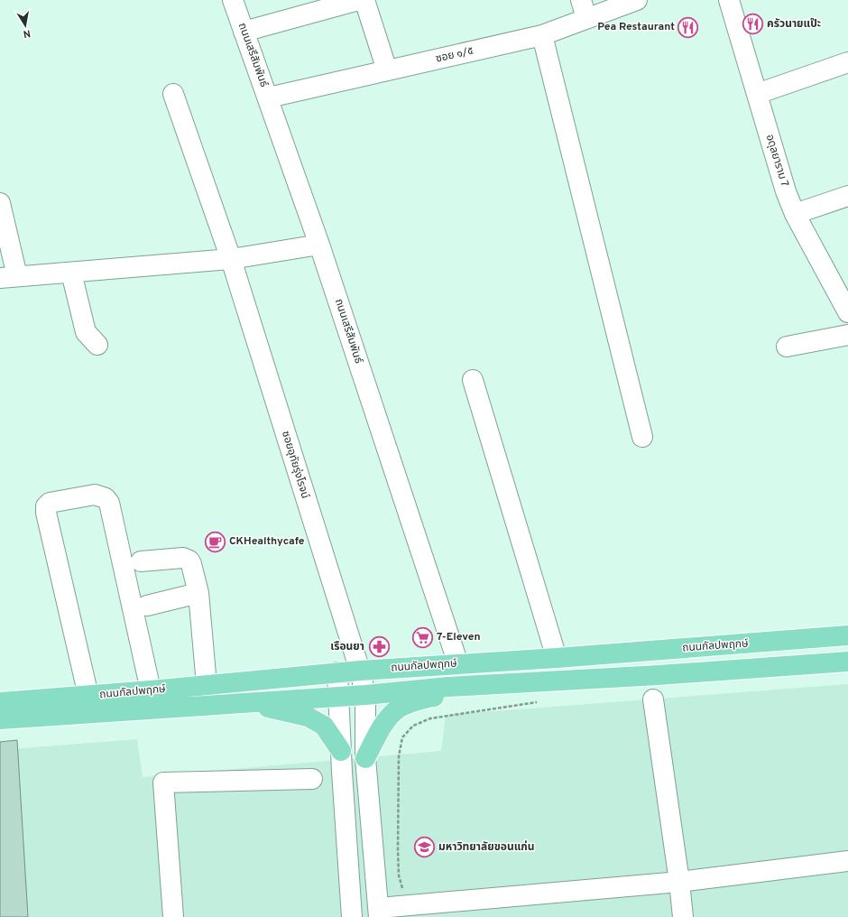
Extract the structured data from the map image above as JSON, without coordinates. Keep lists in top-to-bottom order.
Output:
{
  "streets": {
    "main road": ["ถนนกัลปพฤกษ์"],
    "street": [
      "ถนนเสรีสัมพันธ์",
      "ซอย ๑/๕",
      "อดุลยาราม 7",
      "ซอยอุทัยรุ่งโรจน์"
    ]
  },
  "crossings": [
    ["ถนนเสรีสัมพันธ์", "ซอย ๑/๕"],
    ["ถนนเสรีสัมพันธ์", "ถนนกัลปพฤกษ์"],
    ["ซอยอุทัยรุ่งโรจน์", "ถนนกัลปพฤกษ์"]
  ],
  "places": {
    "restaurant": ["ครัวนายแป๊ะ", "Pea Restaurant"],
    "cafe": ["CKHealthycafe"],
    "supermarket": ["7-Eleven"],
    "pharmacy": ["เรือนยา"],
    "school or university": ["มหาวิทยาลัยขอนแก่น"]
  },
  "north": "bottom"
}
